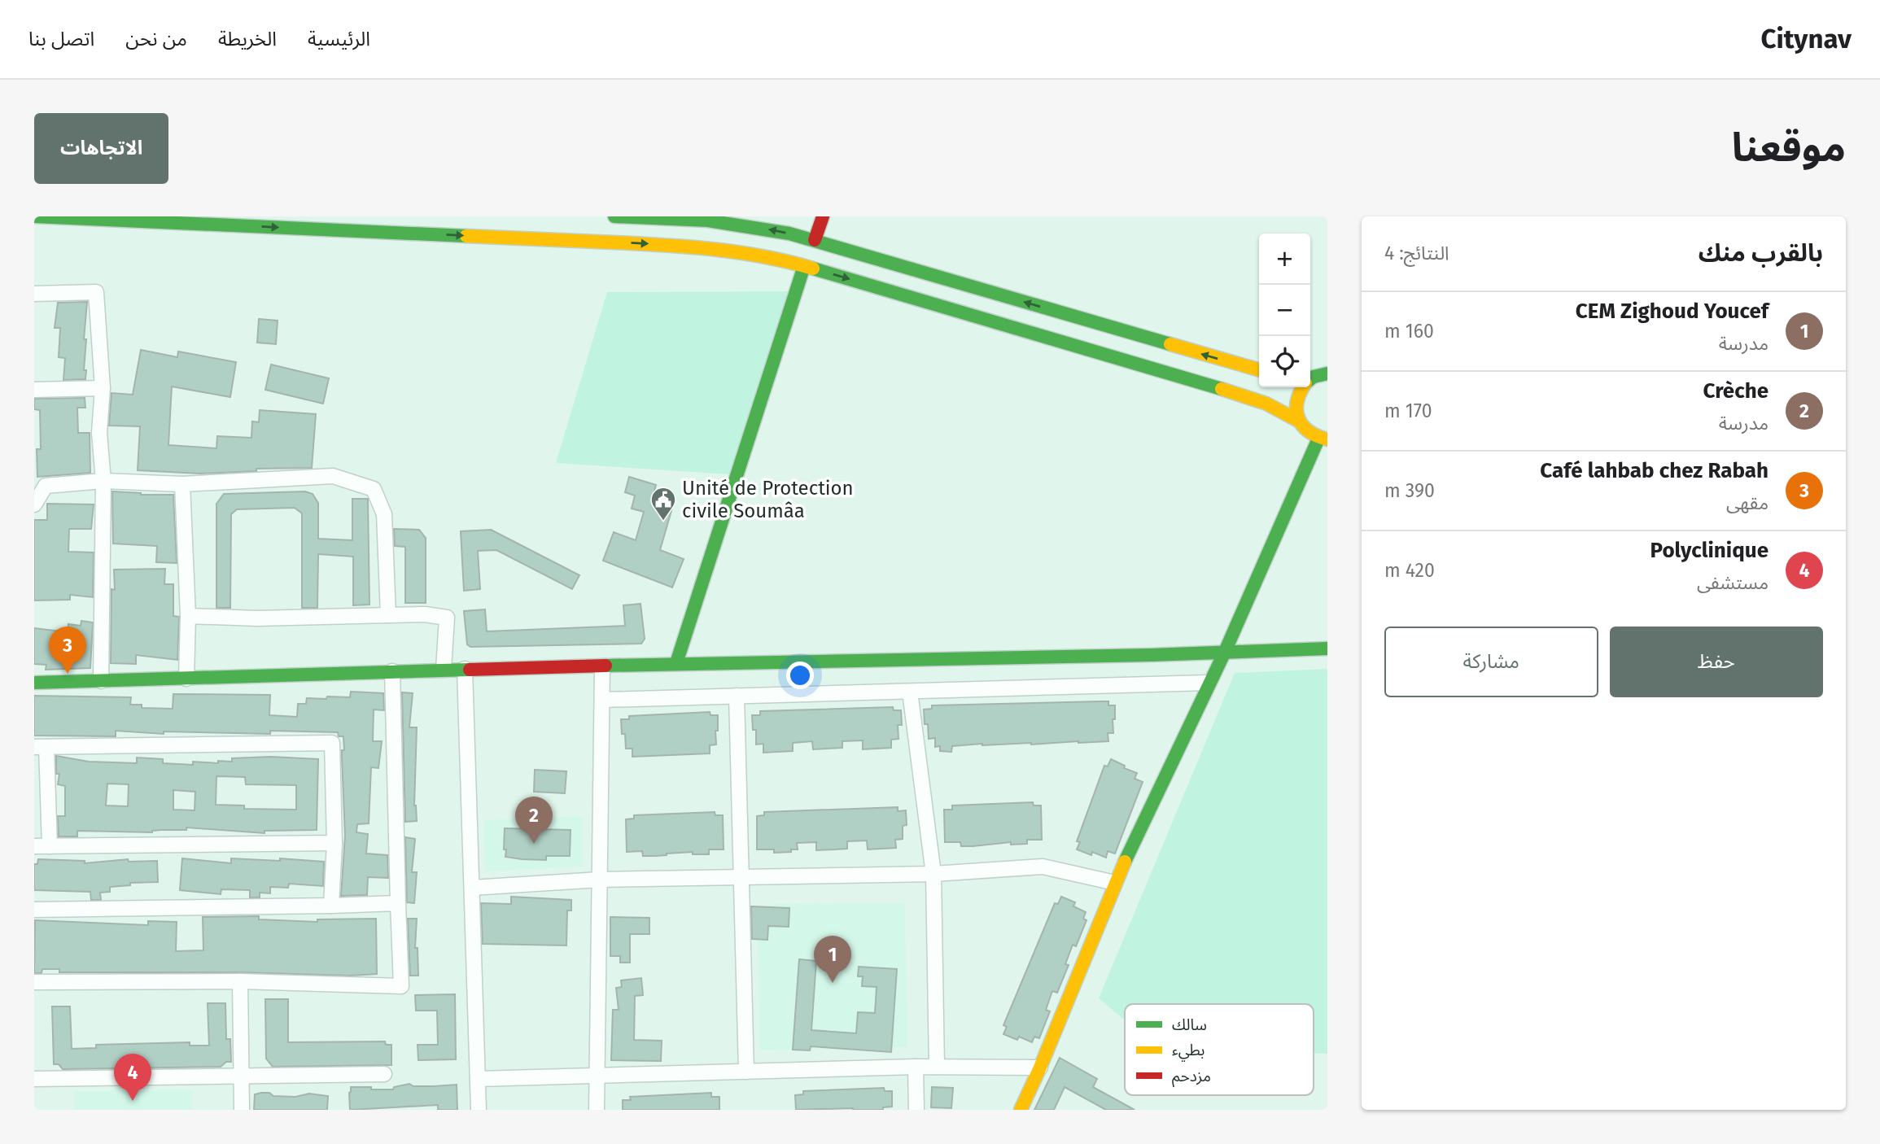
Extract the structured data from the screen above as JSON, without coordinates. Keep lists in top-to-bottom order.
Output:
{
  "places": {
    "public building": ["Unité de Protection civile Soumâa"]
  },
  "legend": ["سالك", "بطيء", "مزدحم"],
  "page": {
    "header": "Citynav",
    "nav": [
      "الرئيسية",
      "الخريطة",
      "من نحن",
      "اتصل بنا"
    ],
    "title": "موقعنا",
    "buttons": [
      "الاتجاهات",
      ["حفظ", "مشاركة"]
    ],
    "heading": ["بالقرب منك", "النتائج: 4"],
    "map_buttons": ["+", "−"],
    "list": [
      {
        "mark": "1",
        "name": "CEM Zighoud Youcef",
        "note": "مدرسة",
        "value": "160 m"
      },
      {
        "mark": "2",
        "name": "Crèche",
        "note": "مدرسة",
        "value": "170 m"
      },
      {
        "mark": "3",
        "name": "Café lahbab chez Rabah",
        "note": "مقهى",
        "value": "390 m"
      },
      {
        "mark": "4",
        "name": "Polyclinique",
        "note": "مستشفى",
        "value": "420 m"
      }
    ],
    "pins": [
      "3",
      "2",
      "1",
      "4"
    ]
  }
}
